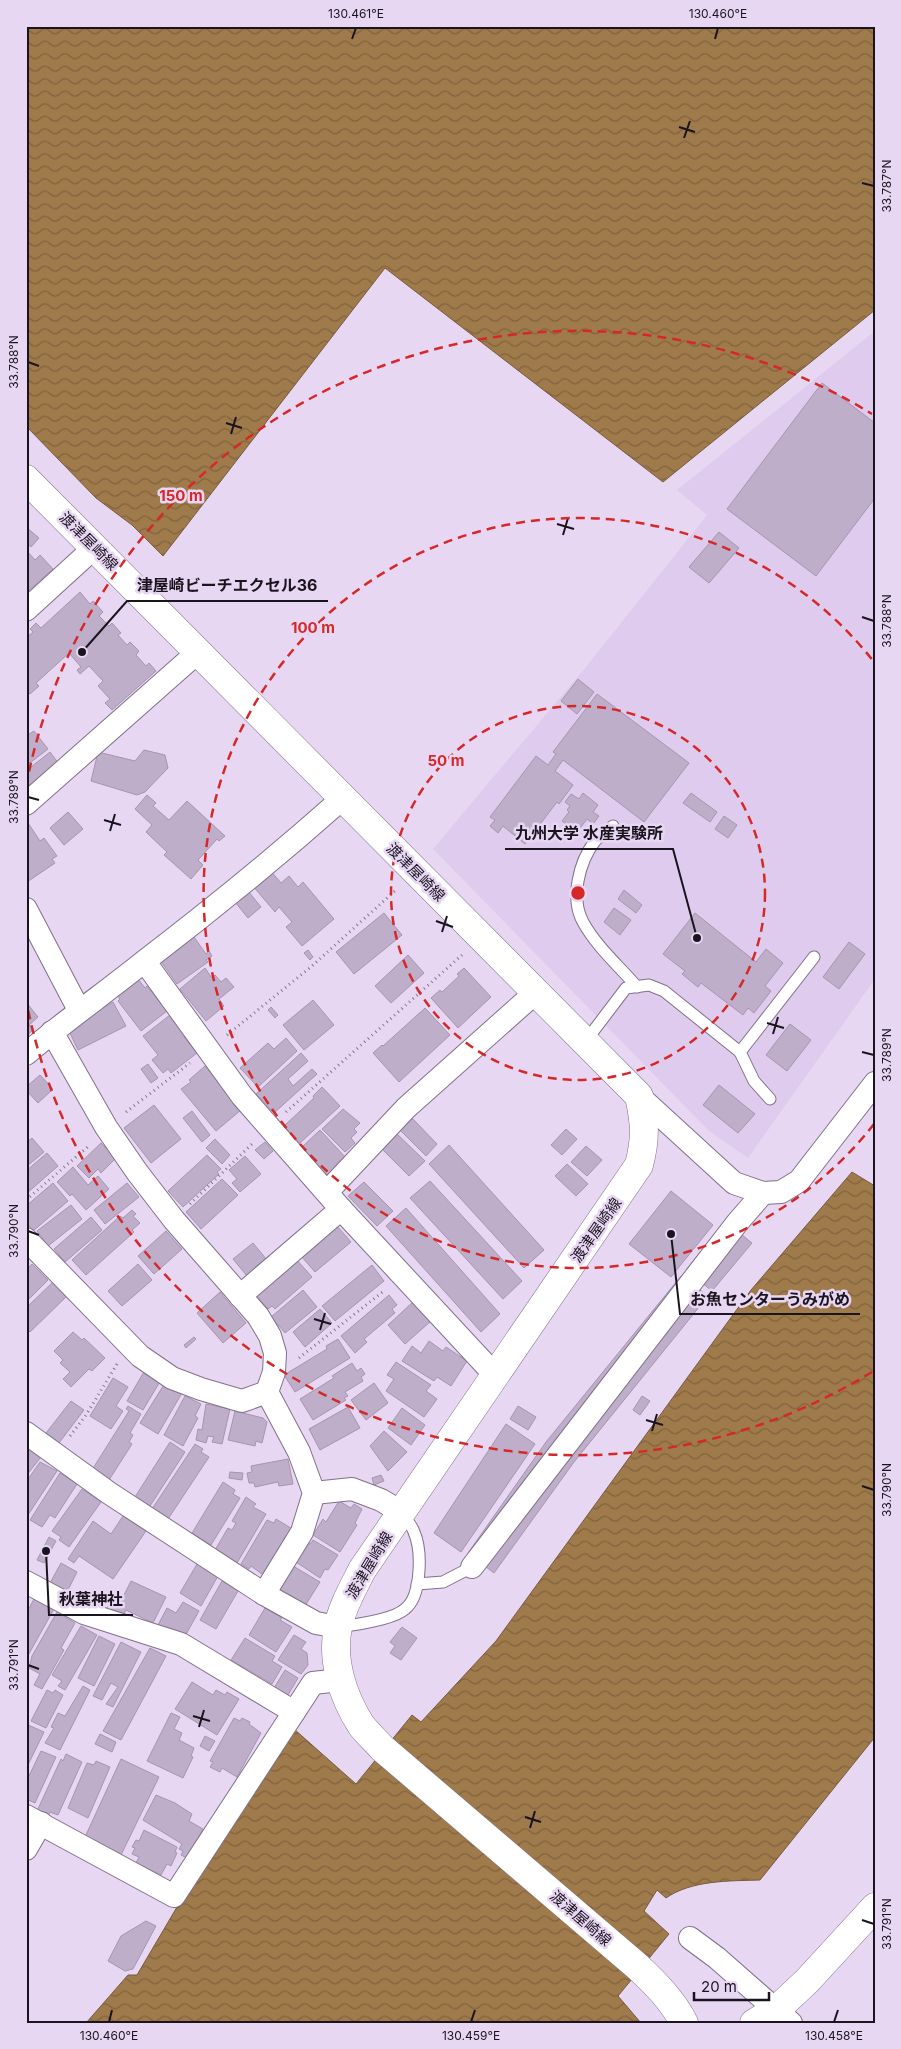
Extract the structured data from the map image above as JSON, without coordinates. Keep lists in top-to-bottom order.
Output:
{
  "streets": {
    "main road": ["渡津屋崎線"]
  },
  "places": [
    "津屋崎ビーチエクセル36",
    "九州大学 水産実験所",
    "お魚センターうみがめ",
    "秋葉神社"
  ],
  "scale_bar": "20 m",
  "coordinates": [
    "130.461°E",
    "130.460°E",
    "33.787°N",
    "33.788°N",
    "33.789°N",
    "33.790°N",
    "33.791°N",
    "130.459°E",
    "130.458°E"
  ],
  "rings": ["150 m", "100 m", "50 m"]
}
